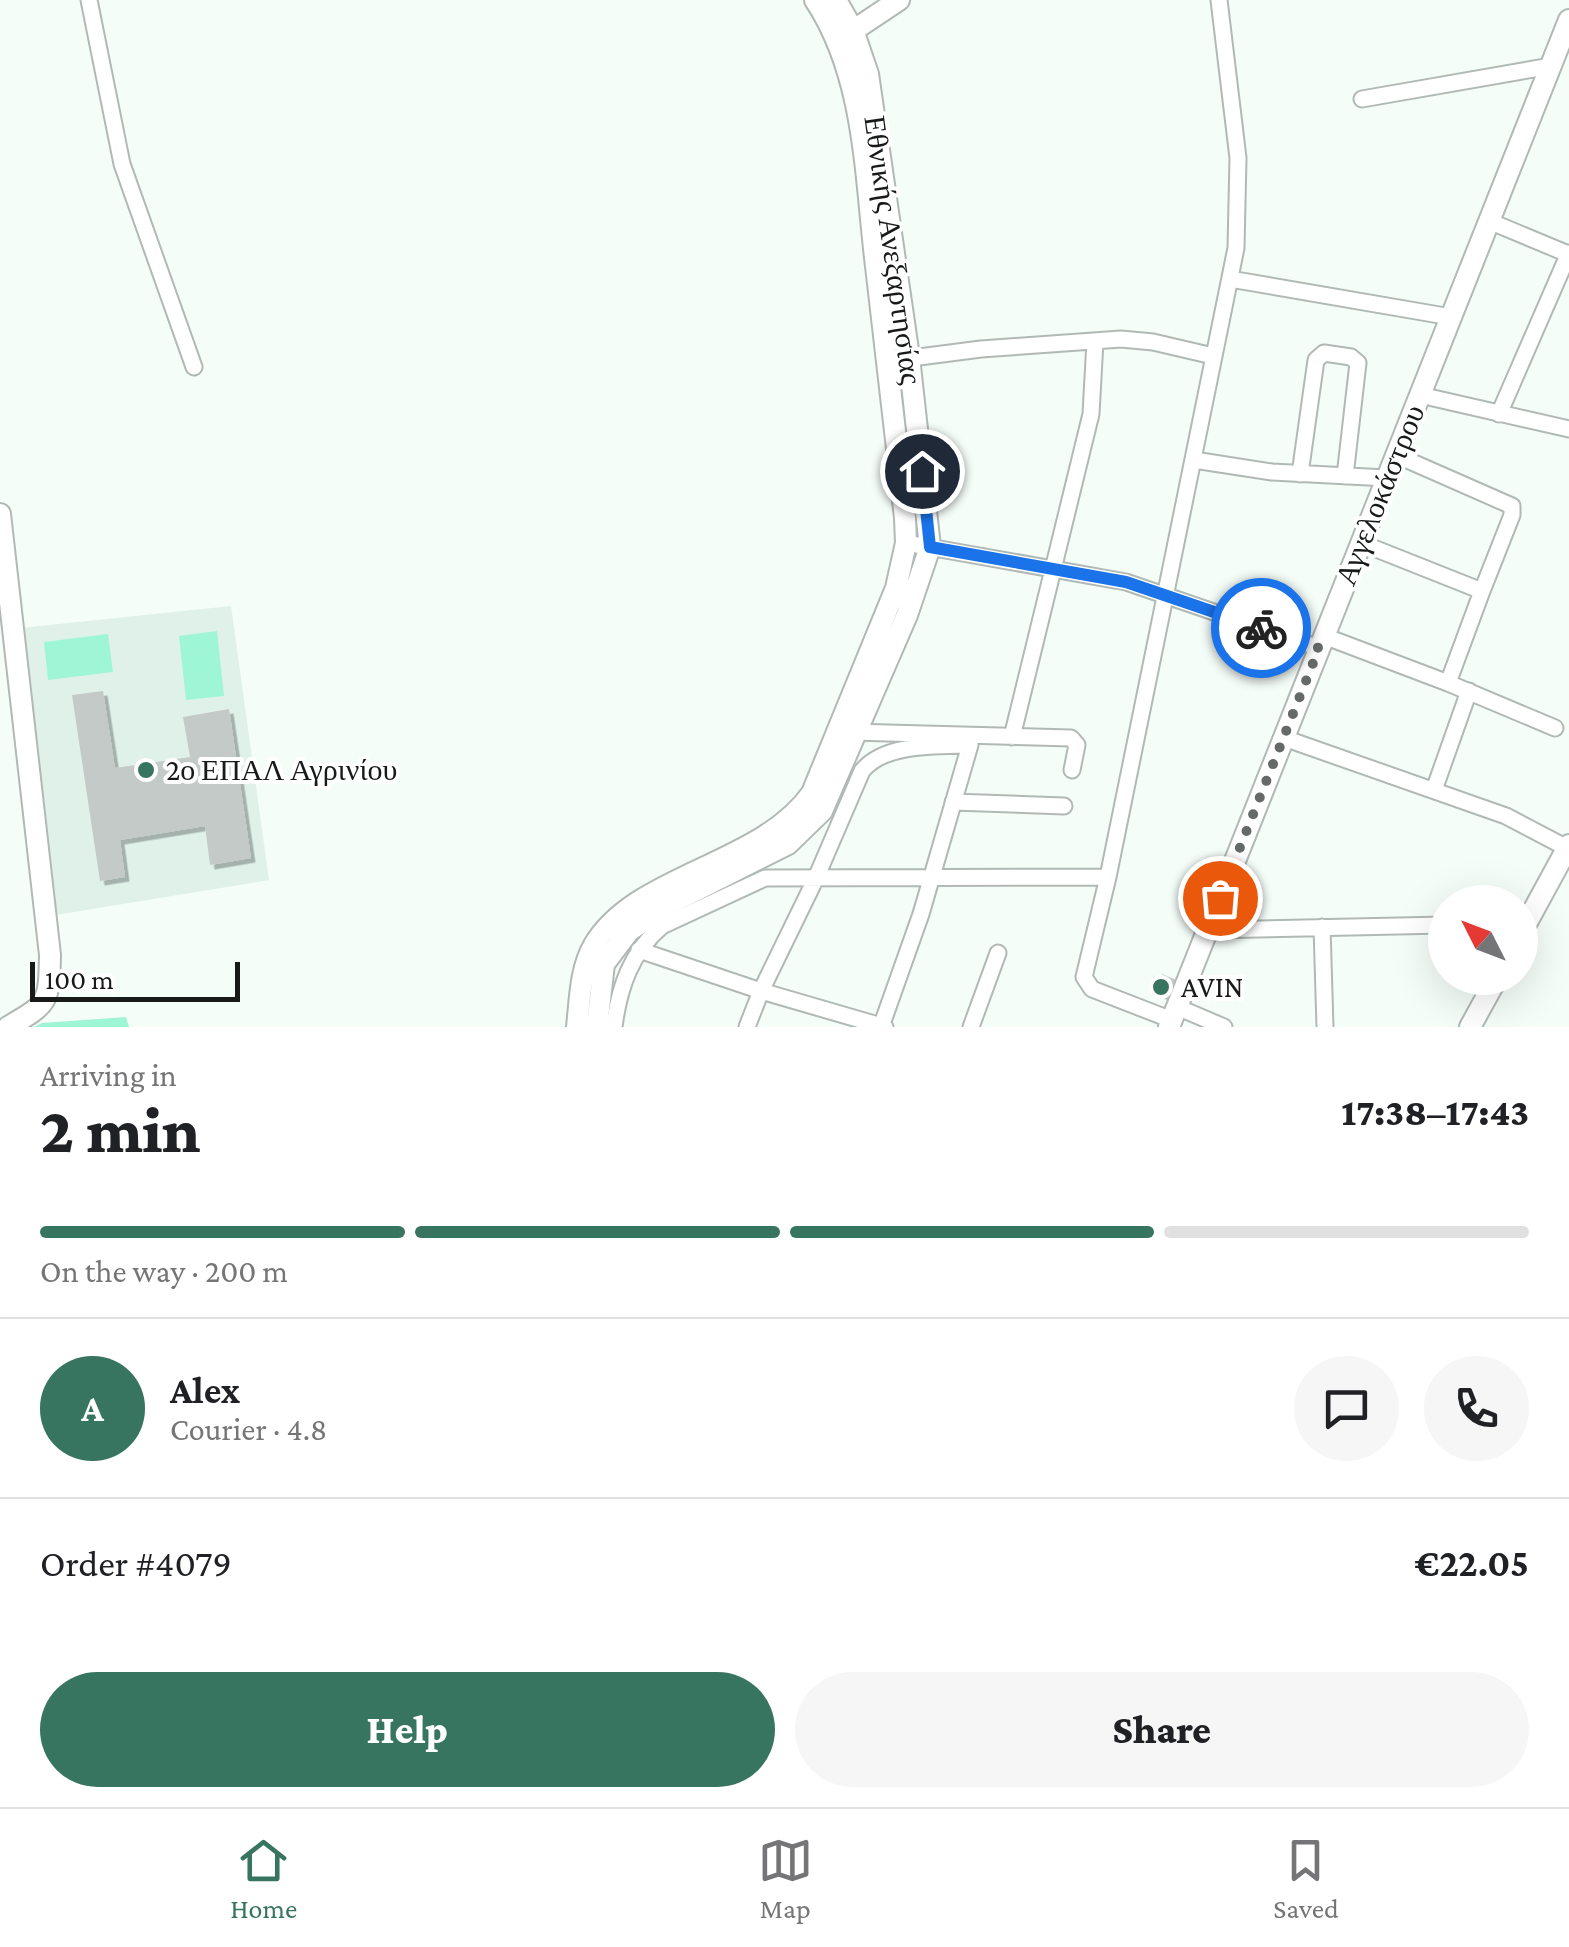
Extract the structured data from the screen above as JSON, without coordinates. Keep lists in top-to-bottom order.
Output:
{
  "streets": {
    "street": ["Εθνικής Ανεξαρτησίας", "Αγγελοκάστρου"]
  },
  "places": ["2ο ΕΠΑΛ Αγρινίου", "AVIN"],
  "scale_bar": "100 m",
  "north": "top left",
  "page": {
    "scale": "100 m",
    "heading": ["2 min", "Arriving in", "17:38–17:43"],
    "panel": [
      "Alex",
      "Courier · 4.8",
      "Order #4079",
      "€22.05"
    ],
    "bar": "On the way · 200 m",
    "round": "A",
    "buttons": ["Help", "Share"],
    "tabs": ["Home", "Map", "Saved"]
  }
}
